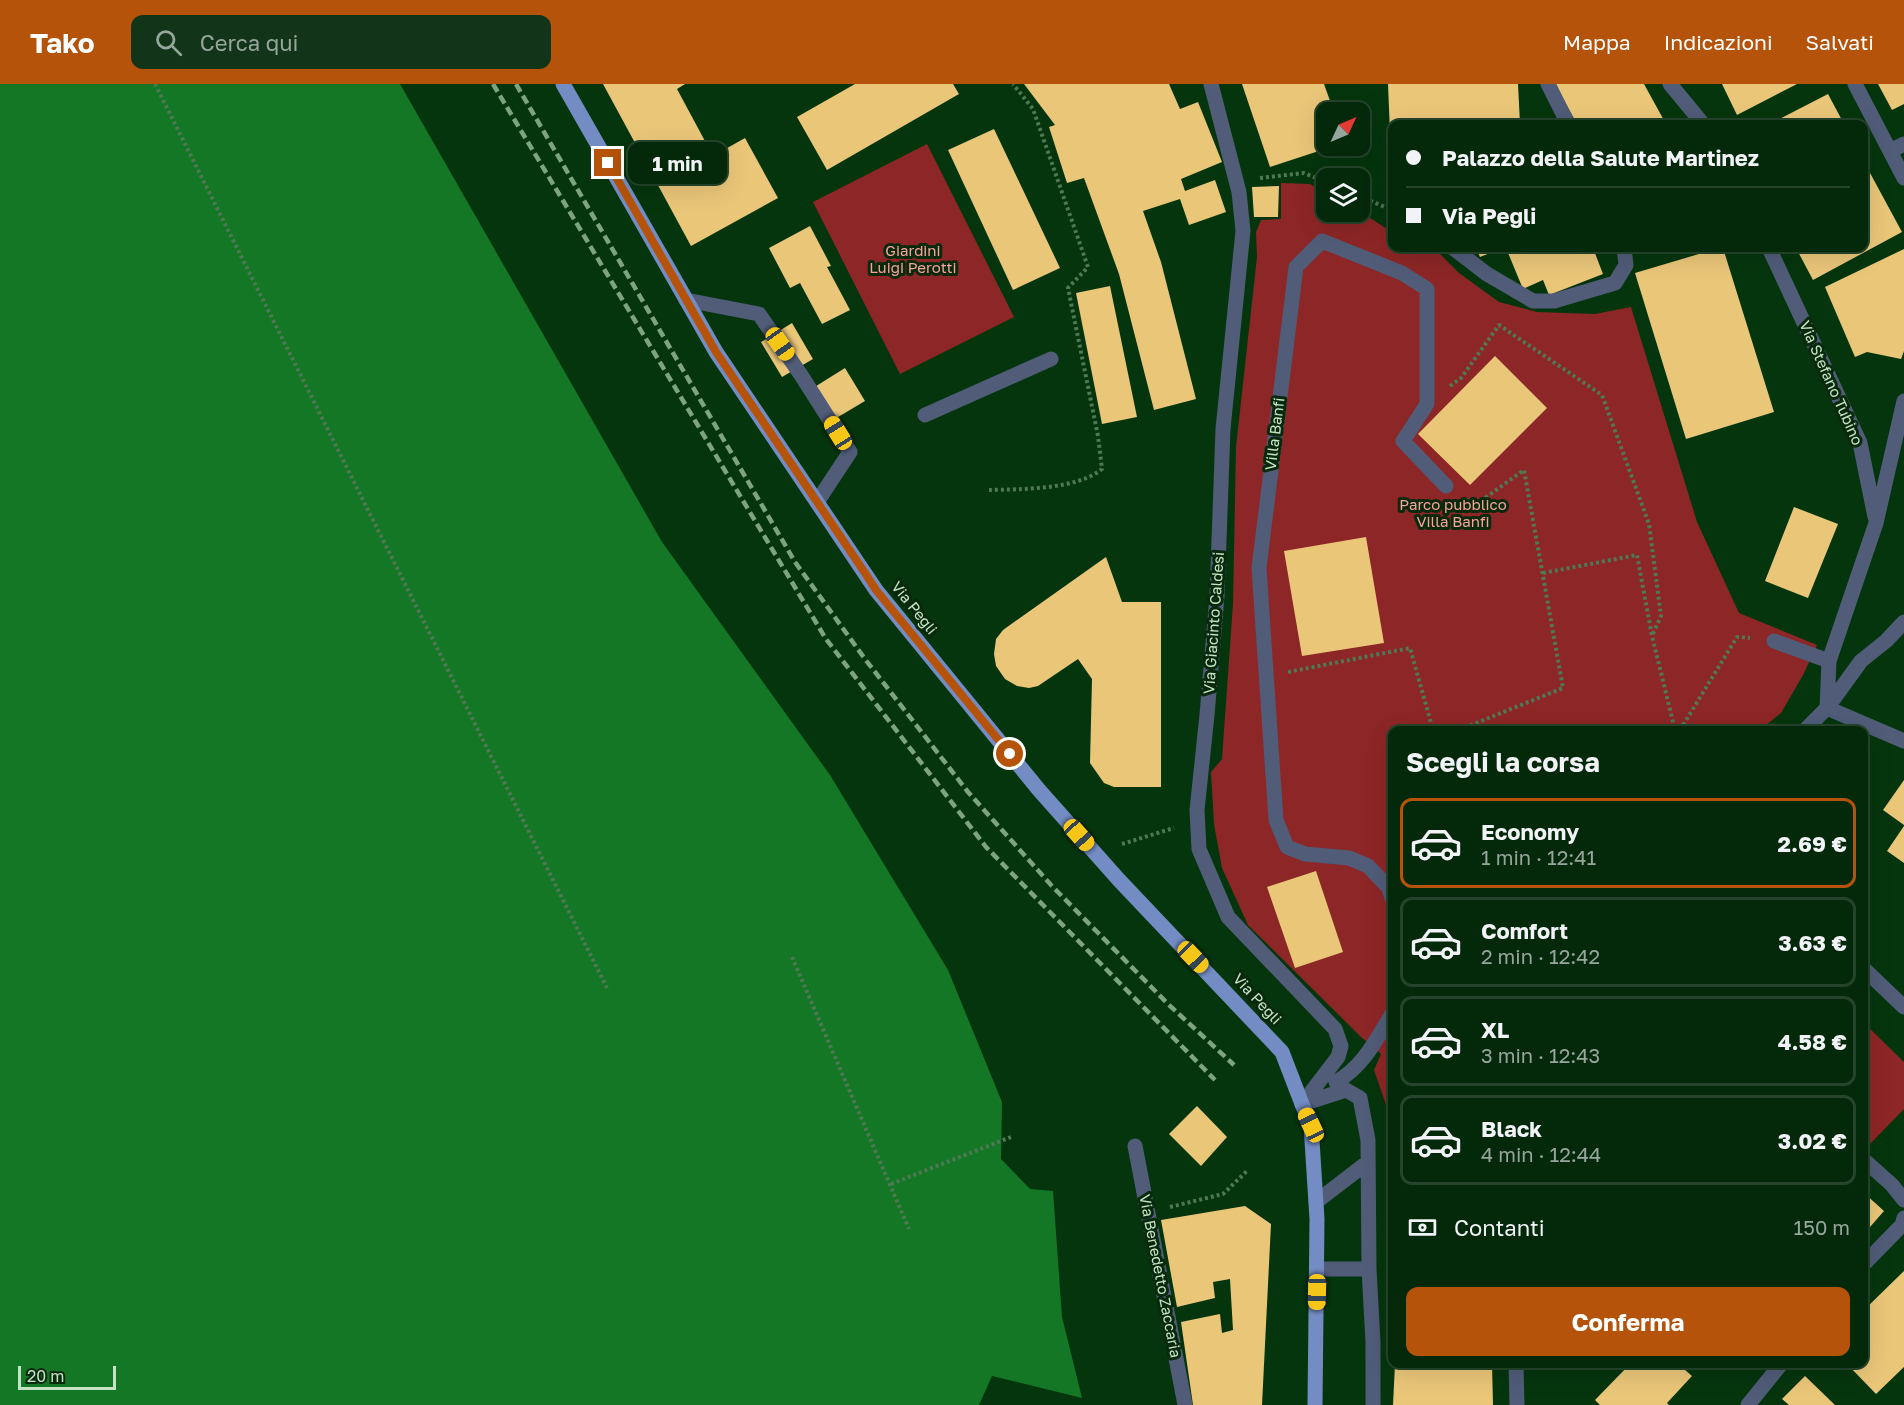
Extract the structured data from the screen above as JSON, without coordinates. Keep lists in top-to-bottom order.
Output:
{
  "streets": {
    "main road": ["Via Pegli"],
    "street": [
      "Via Stefano Tubino",
      "Villa Banfi",
      "Via Giacinto Caldesi",
      "Via Benedetto Zaccaria"
    ]
  },
  "parks": ["Giardini Luigi Perotti", "Parco pubblico Villa Banfi"],
  "scale_bar": "20 m",
  "north": "top right",
  "page": {
    "header": "Tako",
    "search": "Cerca qui",
    "nav": ["Mappa", "Indicazioni", "Salvati"],
    "banner": ["Palazzo della Salute Martinez", "Via Pegli"],
    "bubble": "1 min",
    "heading": "Scegli la corsa",
    "list": [
      {
        "name": "Economy",
        "note": "1 min · 12:41",
        "value": "2.69 €"
      },
      {
        "name": "Comfort",
        "note": "2 min · 12:42",
        "value": "3.63 €"
      },
      {
        "name": "XL",
        "note": "3 min · 12:43",
        "value": "4.58 €"
      },
      {
        "name": "Black",
        "note": "4 min · 12:44",
        "value": "3.02 €"
      }
    ],
    "pay": ["Contanti", "150 m"],
    "buttons": "Conferma",
    "scale": "20 m"
  }
}
